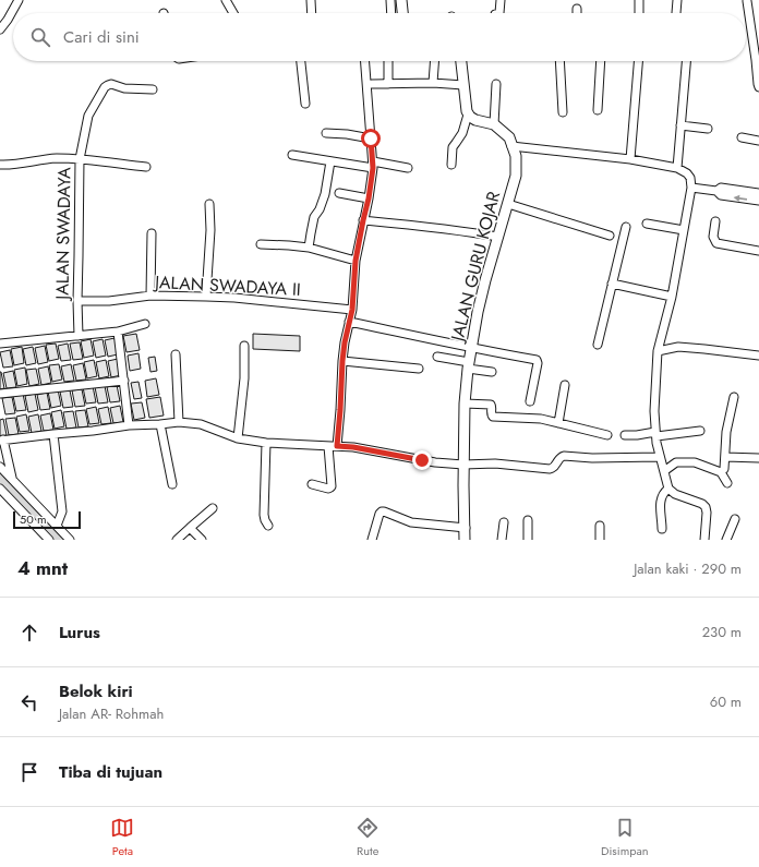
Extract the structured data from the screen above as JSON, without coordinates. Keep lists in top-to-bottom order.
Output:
{
  "streets": {
    "street": ["JALAN SWADAYA", "JALAN GURU KOJAR", "JALAN SWADAYA II"]
  },
  "crossings": [
    ["JALAN SWADAYA", "JALAN SWADAYA II"]
  ],
  "scale_bar": "50 m",
  "page": {
    "search": "Cari di sini",
    "scale": "50 m",
    "heading": ["4 mnt", "Jalan kaki · 290 m"],
    "list": [
      ["Lurus", "230 m"],
      ["Belok kiri", "Jalan AR- Rohmah", "60 m"],
      "Tiba di tujuan"
    ],
    "nav": ["Peta", "Rute", "Disimpan"]
  }
}
